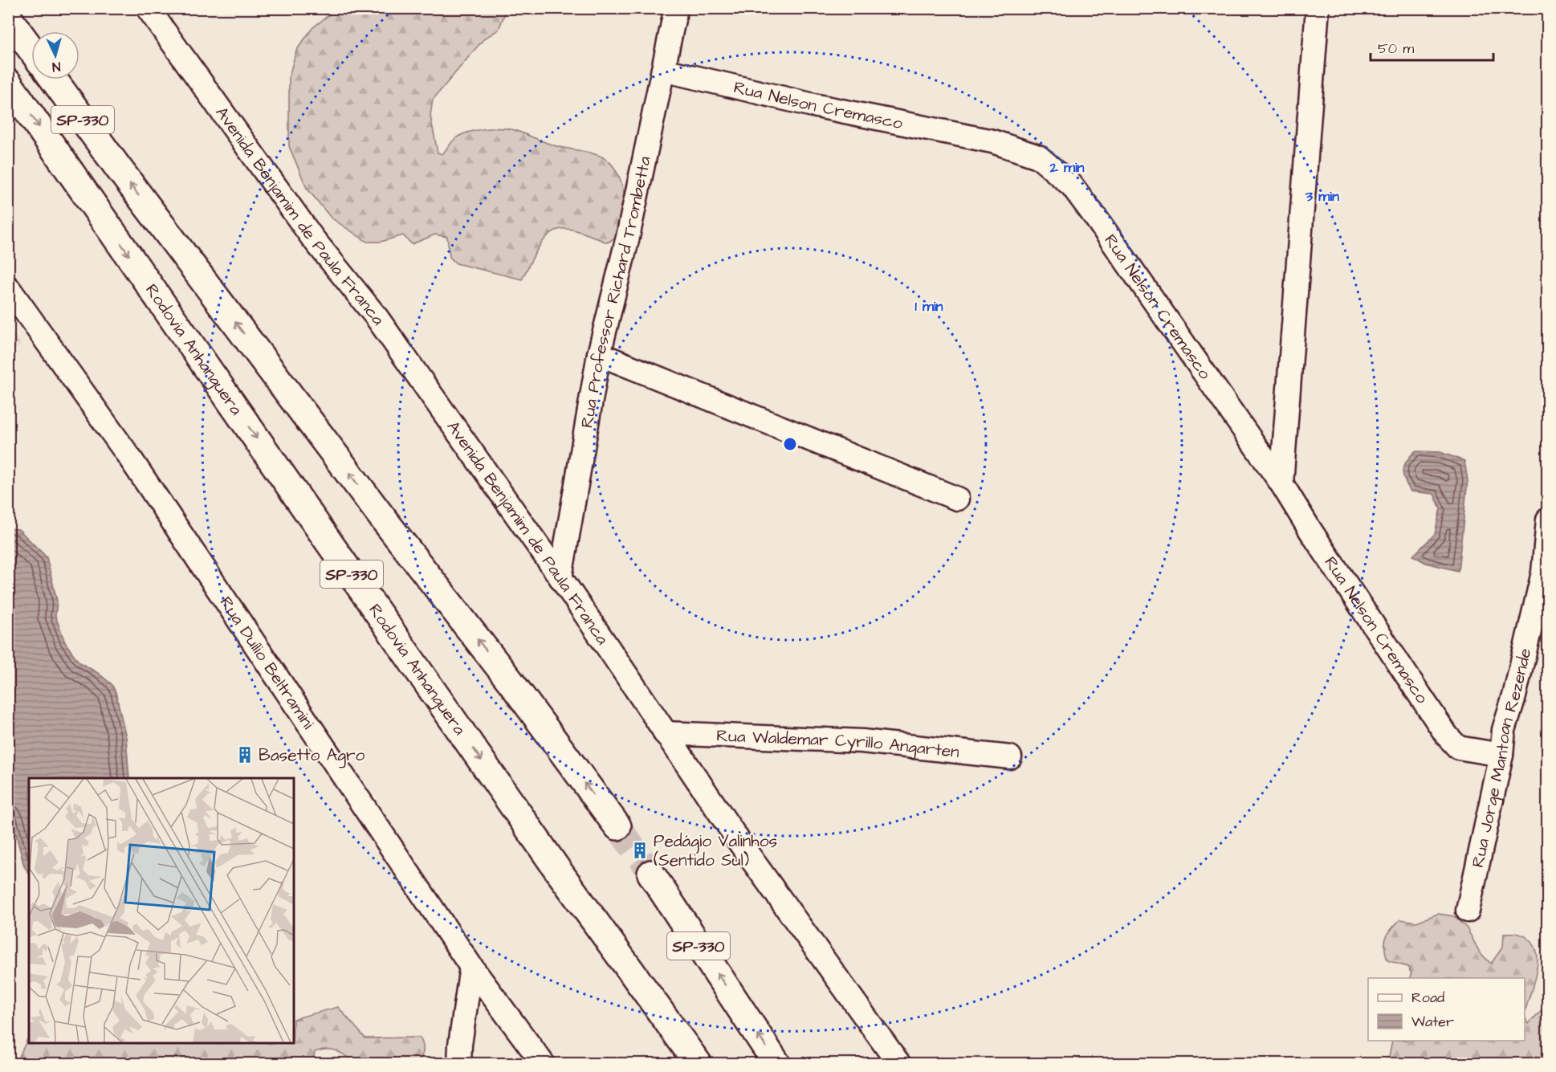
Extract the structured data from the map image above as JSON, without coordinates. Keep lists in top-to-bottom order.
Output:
{
  "streets": {
    "highway": ["SP-330", "Rodovia Anhanguera"],
    "street": [
      "Rua Nelson Cremasco",
      "Avenida Benjamim de Paula Franca",
      "Rua Professor Richard Trombetta",
      "Rua Duílio Beltramini",
      "Rua Waldemar Cyrillo Angarten",
      "Rua Jorge Mantoan Rezende"
    ]
  },
  "crossings": [
    ["Rua Nelson Cremasco", "Rua Professor Richard Trombetta"],
    ["Rua Nelson Cremasco", "Rua Jorge Mantoan Rezende"],
    ["Avenida Benjamim de Paula Franca", "Rua Professor Richard Trombetta"],
    ["Avenida Benjamim de Paula Franca", "Rua Waldemar Cyrillo Angarten"]
  ],
  "places": {
    "building": ["Basetto Agro", "Pedágio Valinhos (Sentido Sul)"]
  },
  "legend": ["Road", "Water"],
  "scale_bar": "50 m",
  "north": "bottom",
  "rings": ["2 min", "3 min", "1 min"]
}
